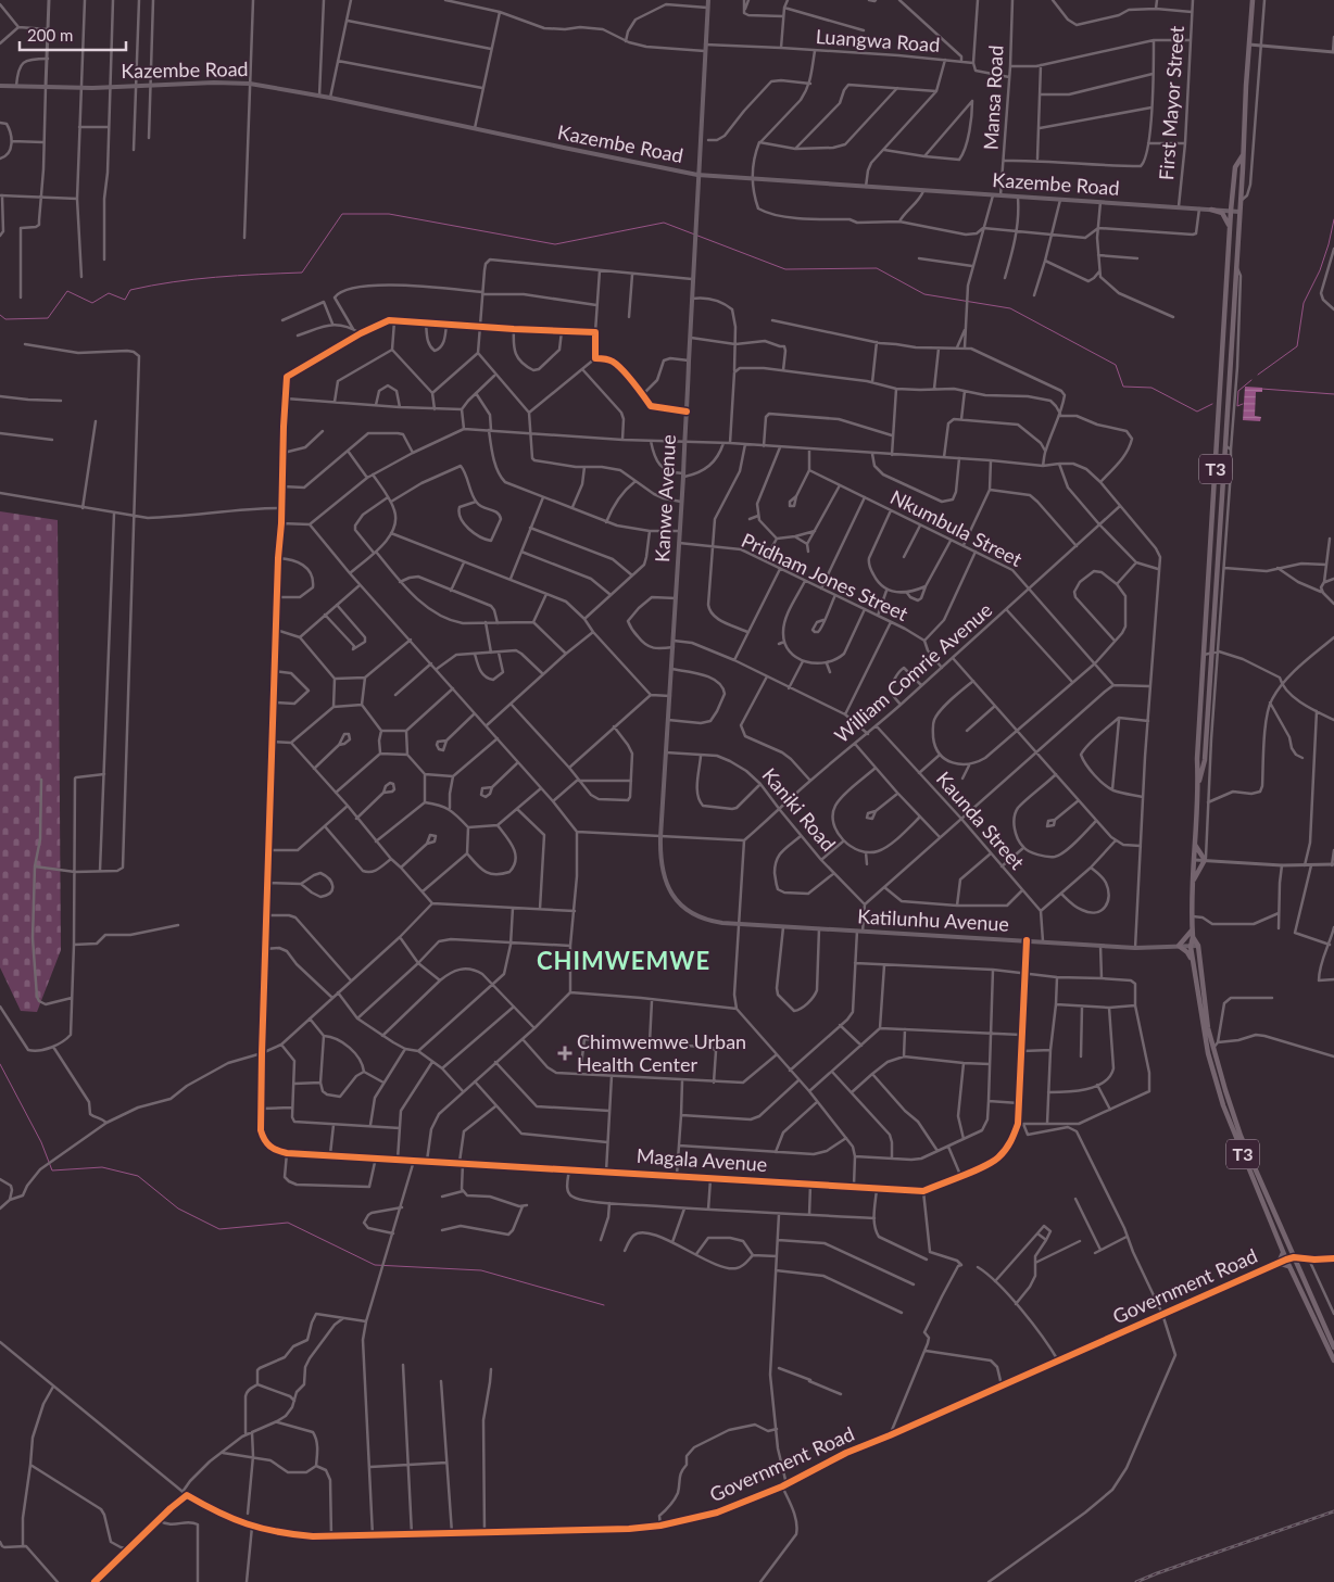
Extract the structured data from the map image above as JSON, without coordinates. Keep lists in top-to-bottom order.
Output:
{
  "streets": {
    "highway": ["T3"],
    "main road": ["Kazembe Road", "Kanwe Avenue", "Katilunhu Avenue"],
    "street": [
      "Luangwa Road",
      "Mansa Road",
      "First Mayor Street",
      "Nkumbula Street",
      "Pridham Jones Street",
      "William Comrie Avenue",
      "Kaniki Road",
      "Kaunda Street",
      "Magala Avenue",
      "Government Road"
    ]
  },
  "crossings": [
    ["Luangwa Road", "Kanwe Avenue"],
    ["Kazembe Road", "Mansa Road"],
    ["Kazembe Road", "First Mayor Street"],
    ["Kazembe Road", "T3"],
    ["Kazembe Road", "Kanwe Avenue"],
    ["T3", "Katilunhu Avenue"],
    ["T3", "Government Road"],
    ["Kanwe Avenue", "Pridham Jones Street"],
    ["Kanwe Avenue", "Kaniki Road"],
    ["Kanwe Avenue", "Katilunhu Avenue"],
    ["Nkumbula Street", "William Comrie Avenue"],
    ["Pridham Jones Street", "William Comrie Avenue"],
    ["William Comrie Avenue", "Kaniki Road"],
    ["William Comrie Avenue", "Kaunda Street"],
    ["Katilunhu Avenue", "Magala Avenue"]
  ],
  "districts": ["CHIMWEMWE"],
  "places": {
    "health": ["Chimwemwe Urban Health Center"]
  },
  "scale_bar": "200 m"
}
